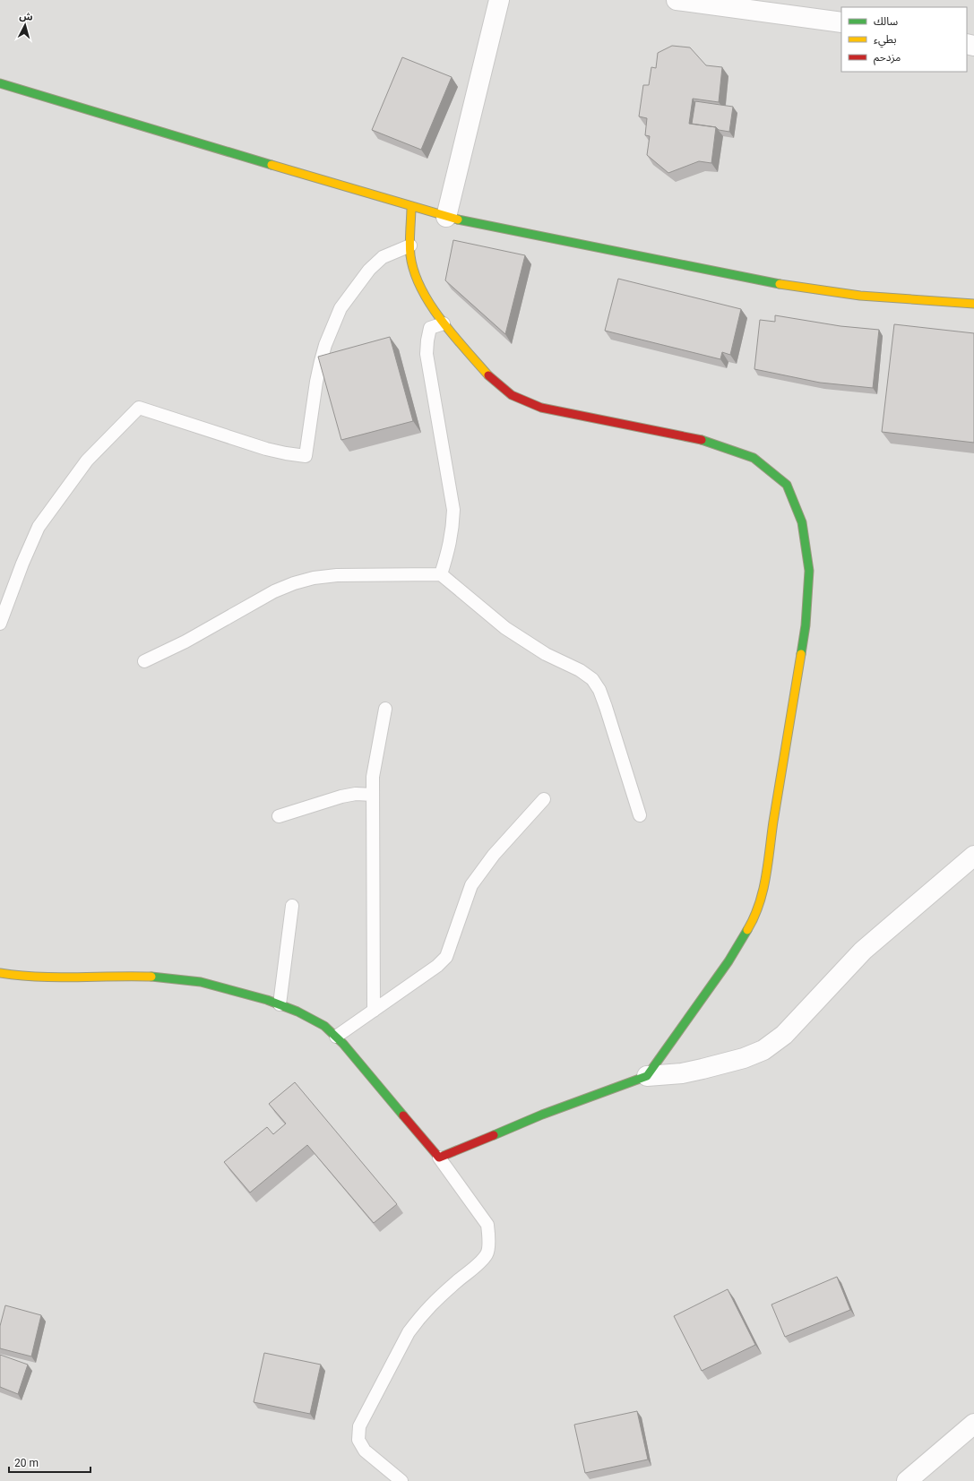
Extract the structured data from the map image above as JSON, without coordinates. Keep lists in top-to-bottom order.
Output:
{
  "legend": ["سالك", "بطيء", "مزدحم"],
  "scale_bar": "20 m",
  "north": "top"
}
